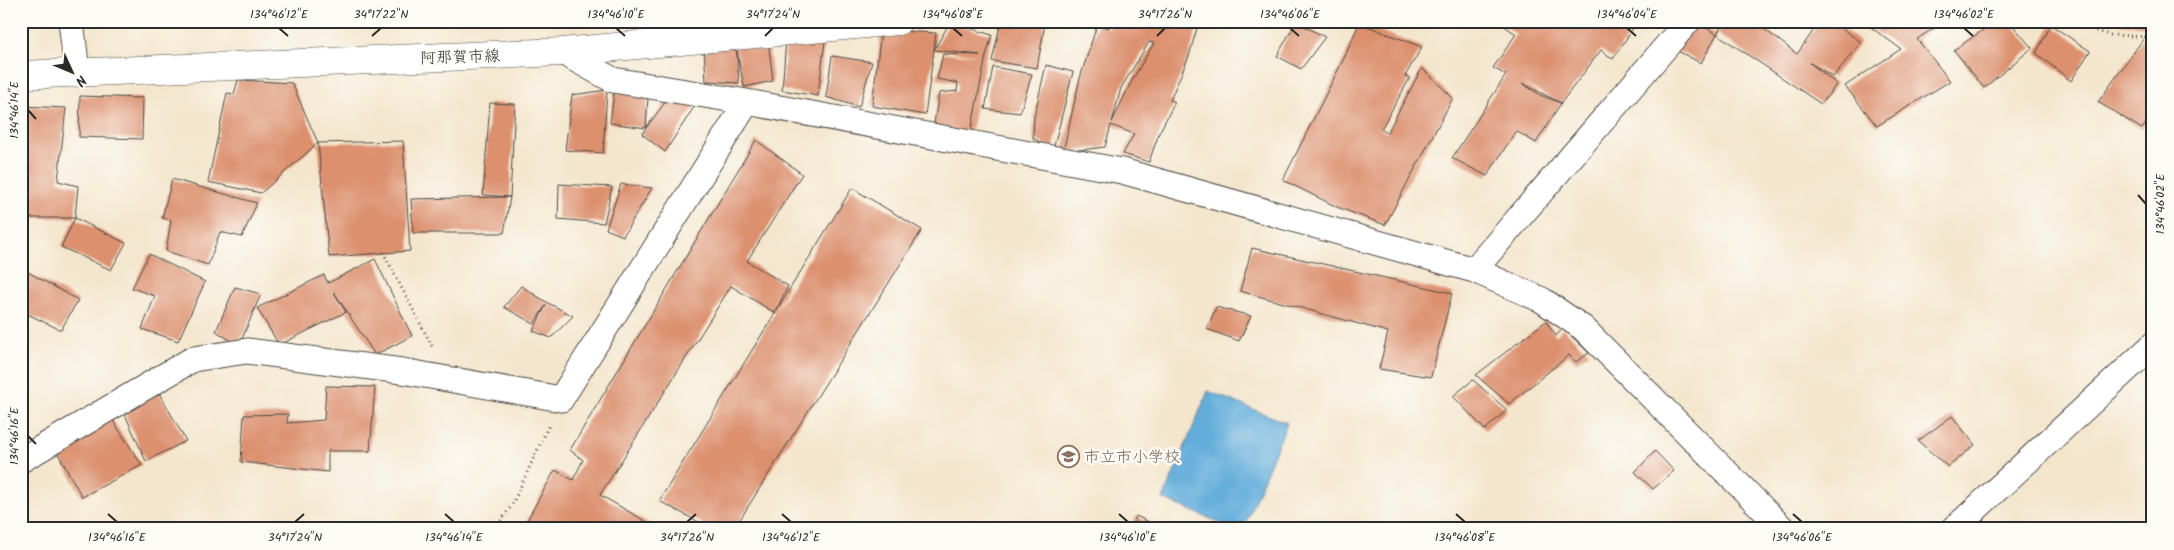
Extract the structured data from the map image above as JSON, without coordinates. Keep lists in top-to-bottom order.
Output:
{
  "streets": {
    "main road": ["阿那賀市線"]
  },
  "places": {
    "school or university": ["市立市小学校"]
  },
  "north": "bottom right",
  "coordinates": [
    "134°46'12\"E",
    "34°17'22\"N",
    "134°46'10\"E",
    "34°17'24\"N",
    "134°46'08\"E",
    "34°17'26\"N",
    "134°46'06\"E",
    "134°46'04\"E",
    "134°46'02\"E",
    "134°46'14\"E",
    "134°46'16\"E"
  ]
}
